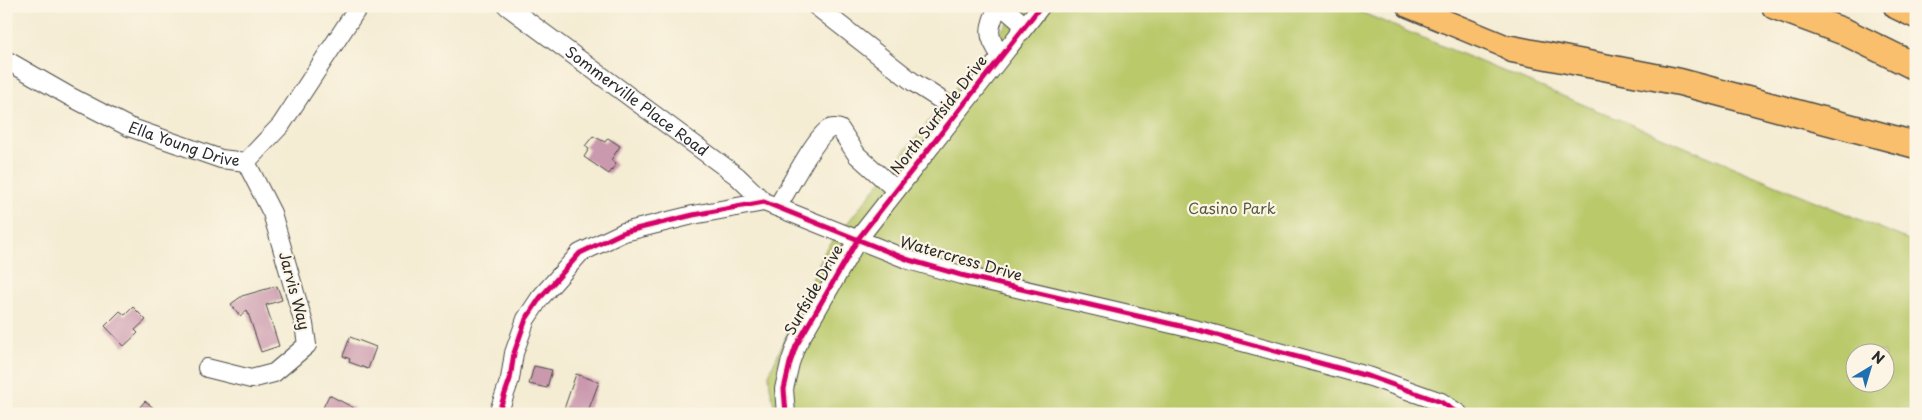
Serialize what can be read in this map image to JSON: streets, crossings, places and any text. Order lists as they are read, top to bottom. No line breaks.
{"streets":{"street":["Sommerville Place Road","North Surfside Drive","Ella Young Drive","Watercress Drive","Surfside Drive","Jarvis Way"]},"crossings":[["Sommerville Place Road","Watercress Drive"],["North Surfside Drive","Watercress Drive"],["North Surfside Drive","Surfside Drive"],["Ella Young Drive","Jarvis Way"],["Watercress Drive","Surfside Drive"]],"parks":["Casino Park"],"north":"top right"}
